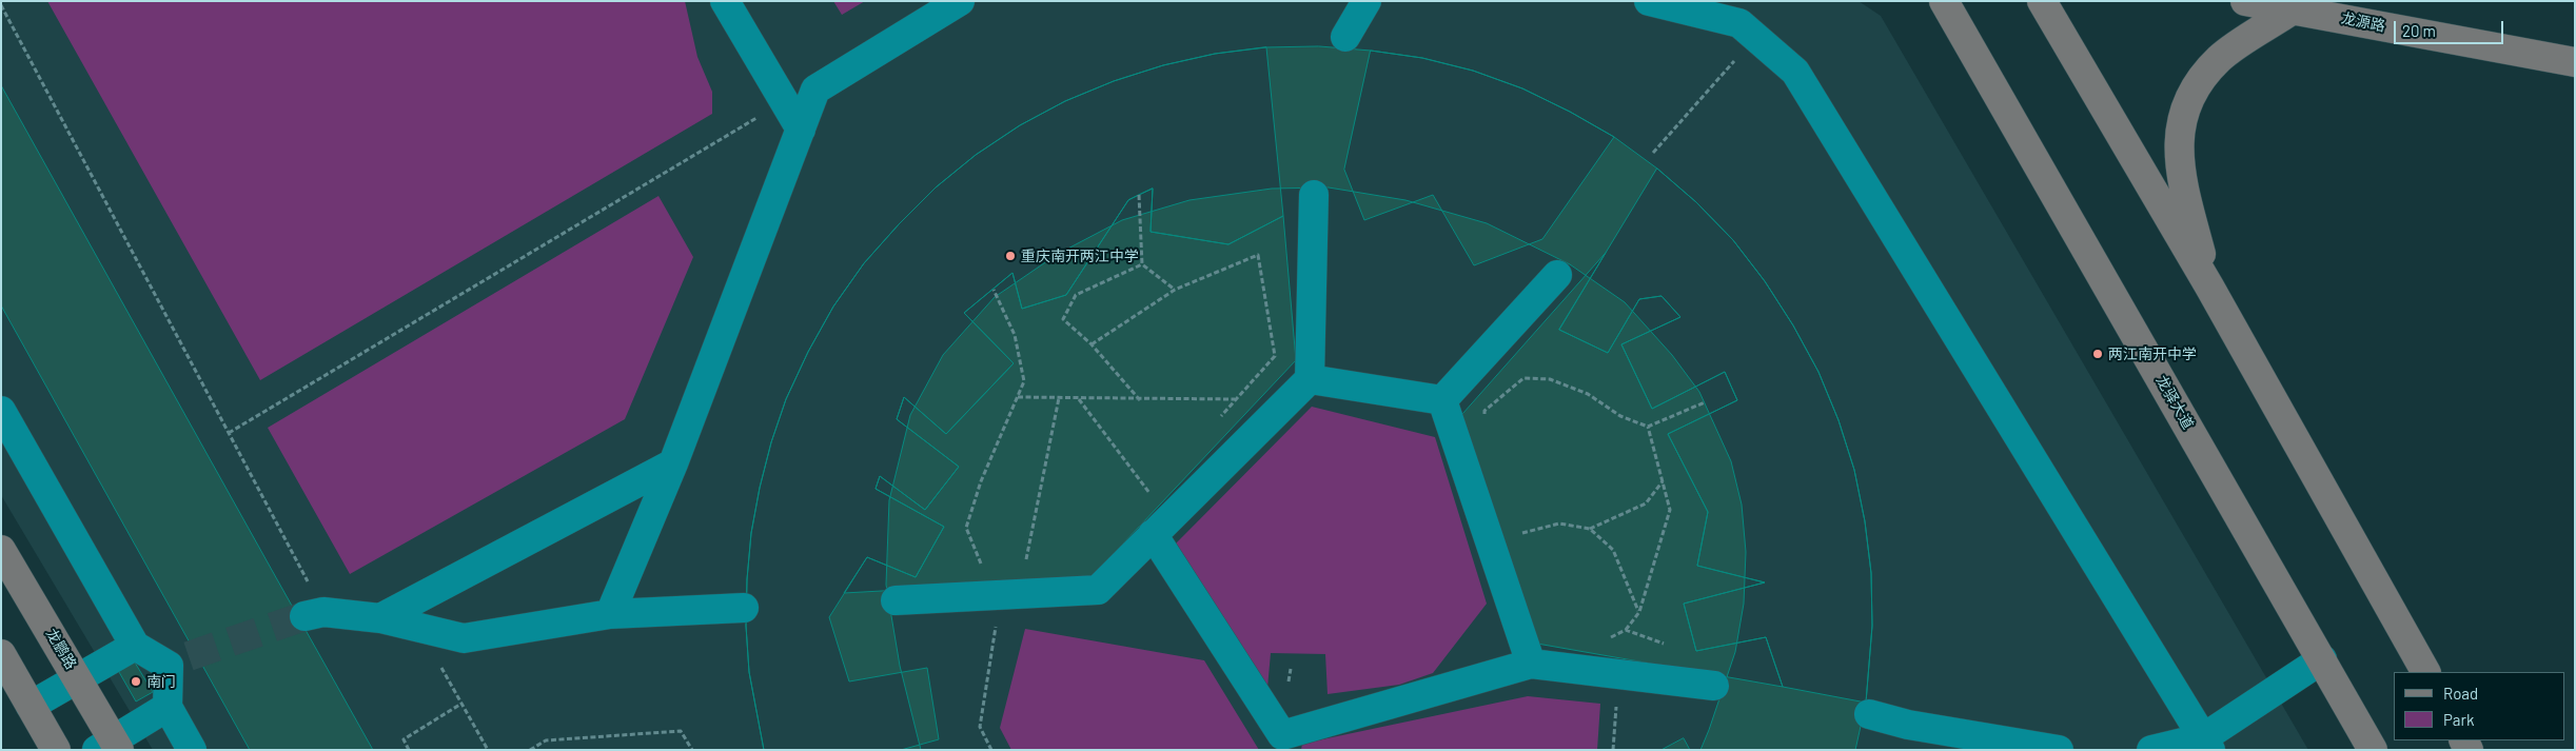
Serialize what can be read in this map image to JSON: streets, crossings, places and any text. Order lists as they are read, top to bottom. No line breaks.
{"streets":{"main road":["龙源路","龙驿大道","龙鹏路"]},"places":["重庆南开两江中学","两江南开中学","南门"],"legend":["Road","Park"],"scale_bar":"20 m"}
